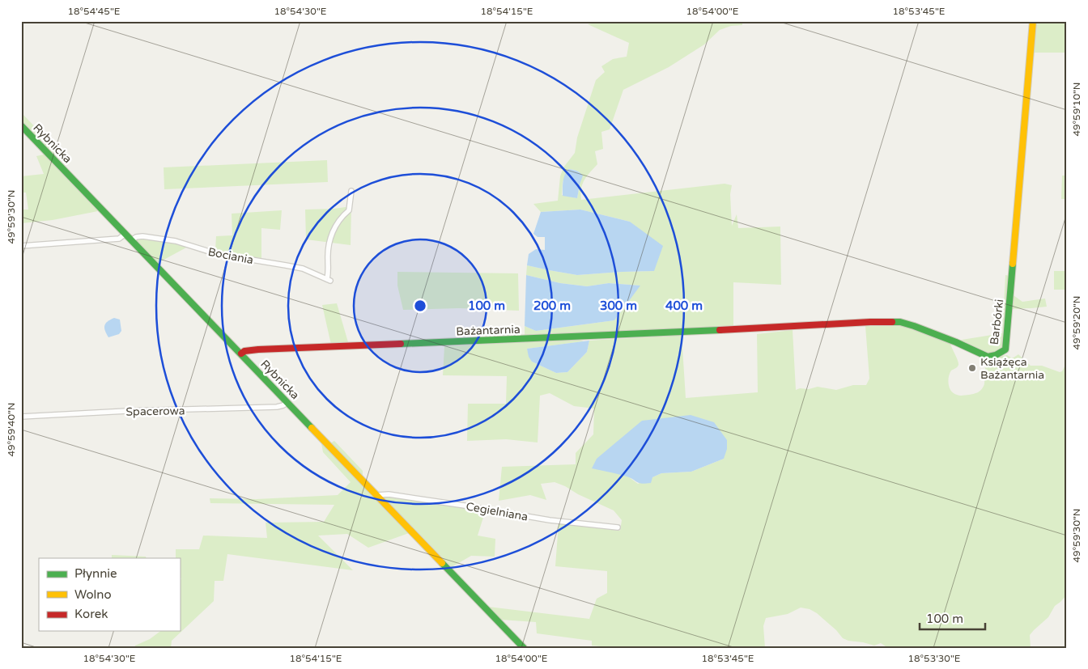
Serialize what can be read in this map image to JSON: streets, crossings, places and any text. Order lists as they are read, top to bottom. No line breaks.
{"streets":{"street":["Rybnicka","Bociania","Barbórki","Bażantarnia","Spacerowa","Cegielniana"]},"crossings":[["Rybnicka","Bociania"],["Rybnicka","Bażantarnia"],["Rybnicka","Spacerowa"],["Rybnicka","Cegielniana"],["Barbórki","Bażantarnia"]],"places":["Książęca Bażantarnia"],"legend":["Płynnie","Wolno","Korek"],"scale_bar":"100 m","coordinates":["18°54'45\"E","18°54'30\"E","18°54'15\"E","18°54'00\"E","18°53'45\"E","49°59'10\"N","49°59'30\"N","49°59'20\"N","49°59'40\"N","18°53'30\"E"],"rings":["100 m","200 m","300 m","400 m"]}
